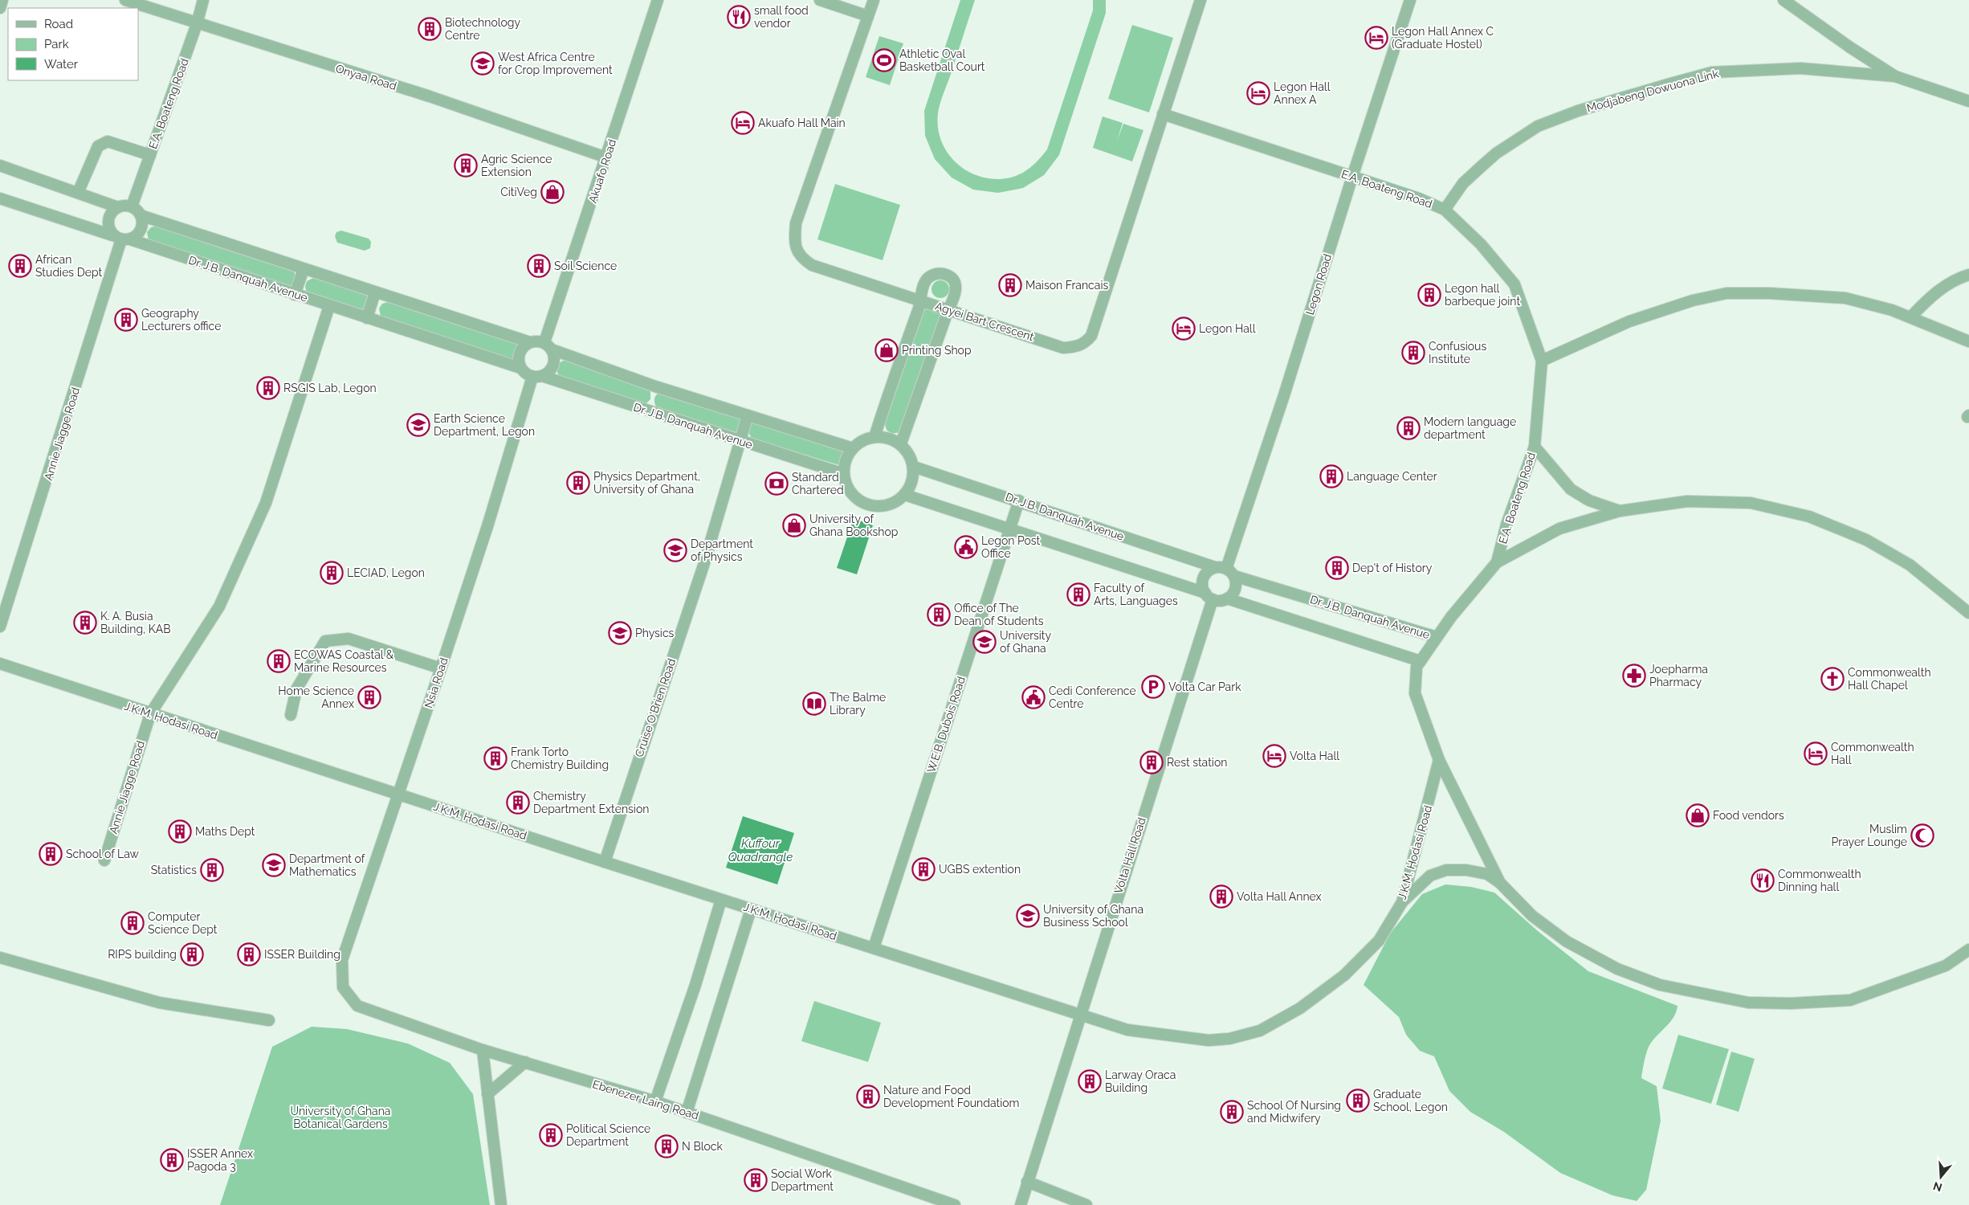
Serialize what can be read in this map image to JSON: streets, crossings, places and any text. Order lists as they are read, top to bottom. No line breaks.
{"streets":{"street":["Onyaa Road","Modjabeng Dowuona Link","E.A. Boateng Road","Akuafo Road","Dr. J.B. Danquah Avenue","Legon Road","Agyei Bart Crescent","Annie Jiagge Road","Nsia Road","Cruise O'Brien Road","J.K.M. Hodasi Road","W.E.B. Dubois Road","Volta Hall Road","Ebenezer Laing Road"]},"crossings":[["Onyaa Road","E.A. Boateng Road"],["Onyaa Road","Akuafo Road"],["Modjabeng Dowuona Link","E.A. Boateng Road"],["E.A. Boateng Road","Dr. J.B. Danquah Avenue"],["E.A. Boateng Road","Legon Road"],["E.A. Boateng Road","Agyei Bart Crescent"],["E.A. Boateng Road","Annie Jiagge Road"],["Akuafo Road","Dr. J.B. Danquah Avenue"],["Akuafo Road","Nsia Road"],["Dr. J.B. Danquah Avenue","Legon Road"],["Dr. J.B. Danquah Avenue","Annie Jiagge Road"],["Dr. J.B. Danquah Avenue","Nsia Road"],["Dr. J.B. Danquah Avenue","Cruise O'Brien Road"],["Dr. J.B. Danquah Avenue","W.E.B. Dubois Road"],["Dr. J.B. Danquah Avenue","Volta Hall Road"],["Legon Road","Volta Hall Road"],["Annie Jiagge Road","J.K.M. Hodasi Road"],["Nsia Road","J.K.M. Hodasi Road"],["Nsia Road","Ebenezer Laing Road"],["Cruise O'Brien Road","J.K.M. Hodasi Road"],["J.K.M. Hodasi Road","W.E.B. Dubois Road"],["J.K.M. Hodasi Road","Volta Hall Road"]],"water":["Kuffour Quadrangle"],"parks":["University of Ghana Botanical Gardens"],"places":{"restaurant":["small food vendor","Commonwealth Dinning hall"],"building":["Biotechnology Centre","Agric Science Extension","African Studies Dept","Soil Science","Maison Francais","Legon hall barbeque joint","Geography Lecturers office","Confusious Institute","RSGIS Lab, Legon","Modern language department","Language Center","Physics Department, University of Ghana","Dep't of History","LECIAD, Legon","Faculty of Arts, Languages","Office of The Dean of Students","K. A. Busia Building, KAB","ECOWAS Coastal & Marine Resources","Home Science Annex","Frank Torto Chemistry Building","Rest station","Chemistry Department Extension","Maths Dept","School of Law","UGBS extention","Statistics","Volta Hall Annex","Computer Science Dept","RIPS building","ISSER Building","Larway Oraca Building","Nature and Food Development Foundatiom","Graduate School, Legon","School Of Nursing and Midwifery","Political Science Department","N Block","ISSER Annex Pagoda 3","Social Work Department"],"hotel":["Legon Hall Annex C (Graduate Hostel)","Legon Hall Annex A","Akuafo Hall Main","Legon Hall","Commonwealth Hall","Volta Hall"],"sports":["Athletic Oval Basketball Court"],"school or university":["West Africa Centre for Crop Improvement","Earth Science Department, Legon","Department of Physics","Physics","University of Ghana","Department of Mathematics","University of Ghana Business School"],"shop":["CitiVeg","Printing Shop","University of Ghana Bookshop","Food vendors"],"bank":["Standard Chartered"],"public building":["Legon Post Office","Cedi Conference Centre"],"pharmacy":["Joepharma Pharmacy"],"church":["Commonwealth Hall Chapel"],"parking":["Volta Car Park"],"library":["The Balme Library"],"mosque":["Muslim Prayer Lounge"]},"legend":["Road","Park","Water"],"north":"bottom"}
